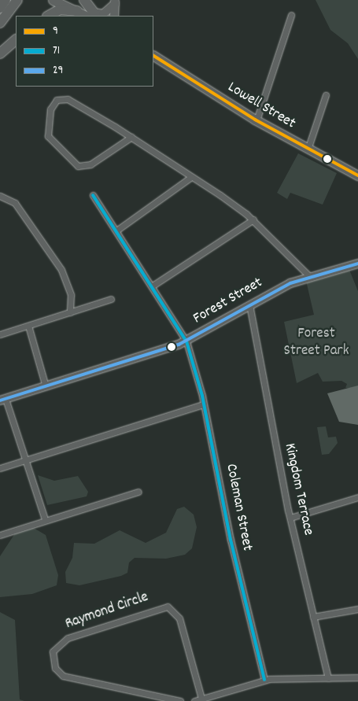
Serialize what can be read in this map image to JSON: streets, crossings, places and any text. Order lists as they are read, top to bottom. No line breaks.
{"streets":{"main road":["Lowell Street"],"street":["Forest Street","Kingdom Terrace","Coleman Street","Raymond Circle"]},"crossings":[["Forest Street","Kingdom Terrace"],["Forest Street","Coleman Street"]],"parks":["Forest Street Park"],"lines":["transit line 9","transit line 71","transit line 29"],"legend":["9","71","29"]}
